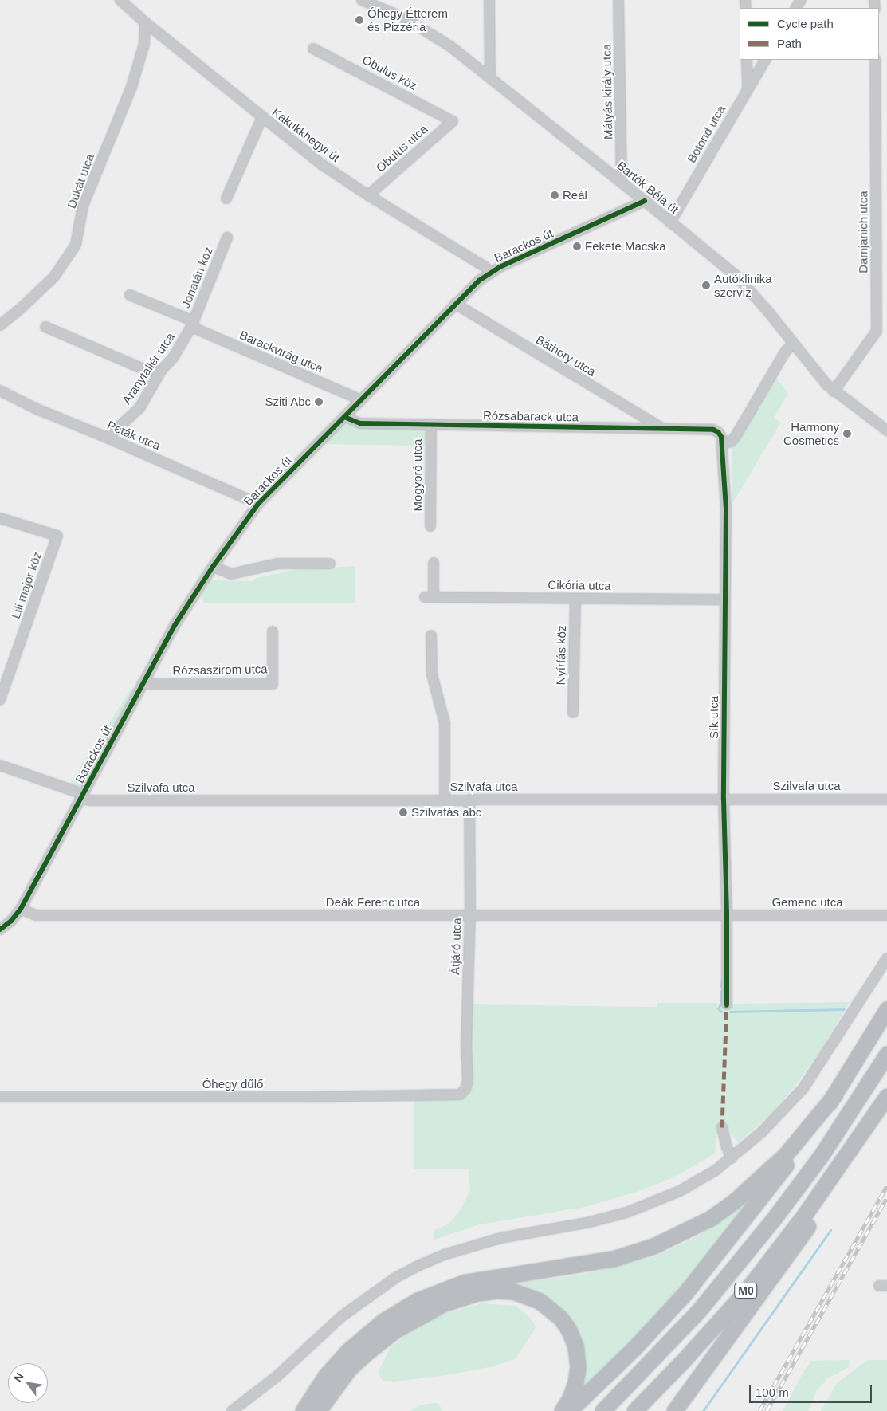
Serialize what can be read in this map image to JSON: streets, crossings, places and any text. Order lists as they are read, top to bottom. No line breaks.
{"streets":{"highway":["M0"],"street":["Obulus köz","Mátyás király utca","Botond utca","Kakukkhegyi út","Obulus utca","Dukát utca","Bartók Béla út","Damjanich utca","Barackos út","Jonatán köz","Barackvirág utca","Báthory utca","Aranytallér utca","Rózsabarack utca","Peták utca","Mogyoró utca","Lili major köz","Cikória utca","Nyírfás köz","Rózsaszirom utca","Sík utca","Szilvafa utca","Deák Ferenc utca","Gemenc utca","Átjáró utca","Óhegy dűlő"]},"crossings":[["Obulus köz","Obulus utca"],["Mátyás király utca","Bartók Béla út"],["Botond utca","Bartók Béla út"],["Kakukkhegyi út","Obulus utca"],["Kakukkhegyi út","Dukát utca"],["Kakukkhegyi út","Barackos út"],["Bartók Béla út","Damjanich utca"],["Bartók Béla út","Barackos út"],["Barackos út","Barackvirág utca"],["Barackos út","Báthory utca"],["Barackos út","Rózsabarack utca"],["Barackos út","Peták utca"],["Barackos út","Rózsaszirom utca"],["Barackos út","Szilvafa utca"],["Barackos út","Deák Ferenc utca"],["Jonatán köz","Barackvirág utca"],["Jonatán köz","Aranytallér utca"],["Barackvirág utca","Aranytallér utca"],["Báthory utca","Rózsabarack utca"],["Aranytallér utca","Peták utca"],["Rózsabarack utca","Mogyoró utca"],["Rózsabarack utca","Sík utca"],["Cikória utca","Nyírfás köz"],["Cikória utca","Sík utca"],["Sík utca","Szilvafa utca"],["Sík utca","Deák Ferenc utca"],["Sík utca","Gemenc utca"],["Szilvafa utca","Átjáró utca"],["Deák Ferenc utca","Gemenc utca"],["Deák Ferenc utca","Átjáró utca"],["Átjáró utca","Óhegy dűlő"]],"places":["Óhegy Étterem és Pizzéria","Reál","Fekete Macska","Autóklinika szerviz","Sziti Abc","Harmony Cosmetics","Szilvafás abc"],"legend":["Cycle path","Path"],"scale_bar":"100 m","north":"top left"}
